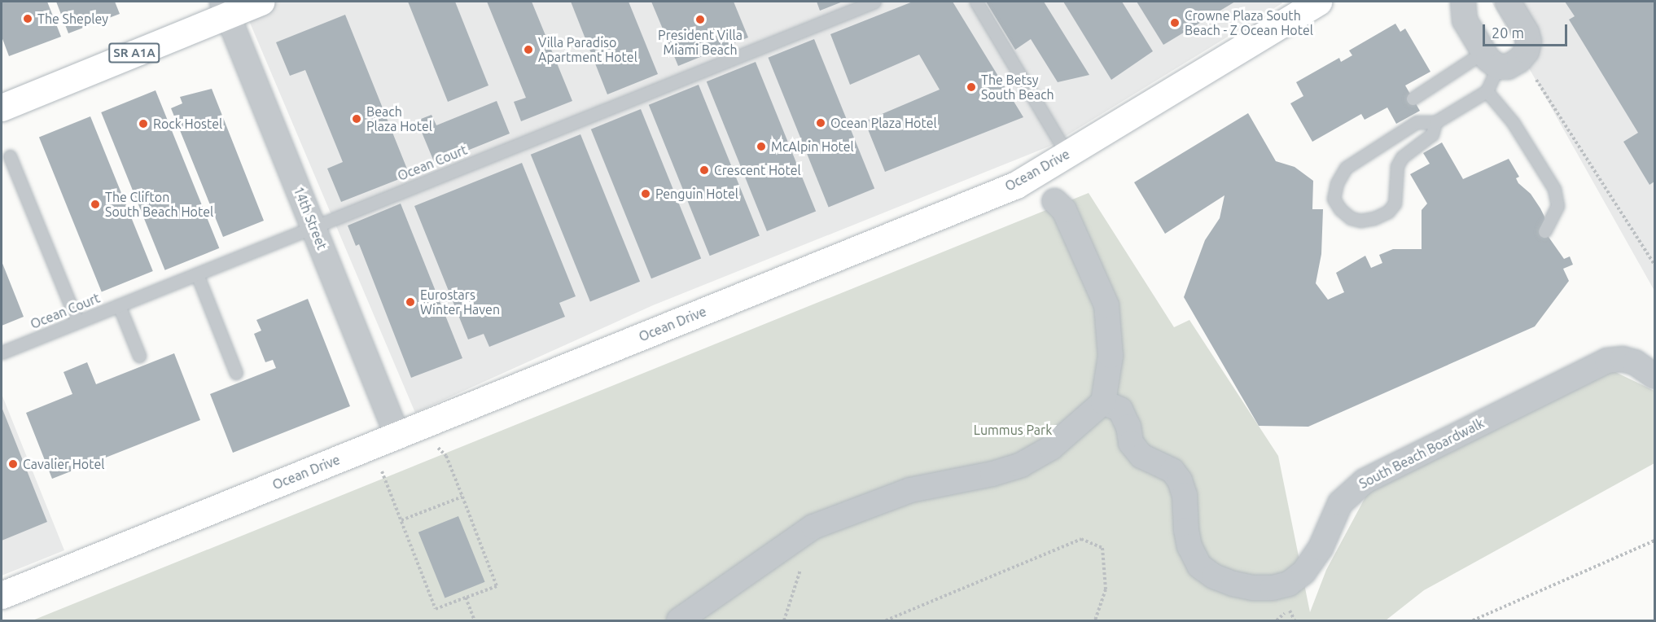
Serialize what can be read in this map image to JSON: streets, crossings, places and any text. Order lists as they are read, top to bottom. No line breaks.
{"streets":{"street":["SR A1A","Ocean Drive","14th Street","South Beach Boardwalk"],"lane":["Ocean Court"]},"crossings":[["SR A1A","14th Street"],["Ocean Court","14th Street"],["Ocean Drive","14th Street"]],"parks":["Lummus Park"],"places":["The Shepley","President Villa Miami Beach","Crowne Plaza South Beach - Z Ocean Hotel","Villa Paradiso Apartment Hotel","The Betsy South Beach","Beach Plaza Hotel","Ocean Plaza Hotel","Rock Hostel","McAlpin Hotel","Crescent Hotel","Penguin Hotel","The Clifton South Beach Hotel","Eurostars Winter Haven","Cavalier Hotel"],"scale_bar":"20 m"}
